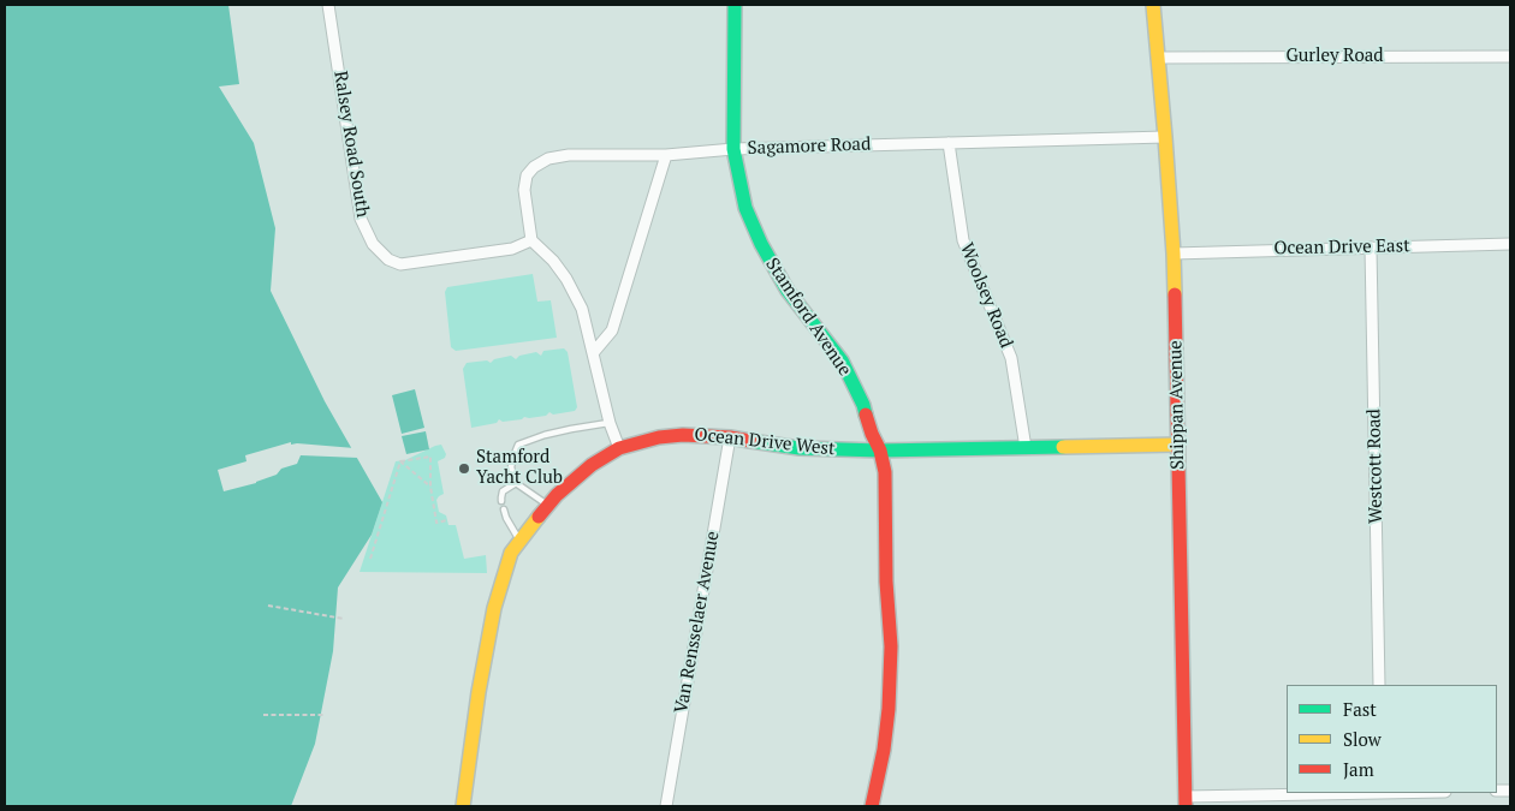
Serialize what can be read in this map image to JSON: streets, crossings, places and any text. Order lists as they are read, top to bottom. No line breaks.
{"streets":{"street":["Gurley Road","Ralsey Road South","Sagamore Road","Ocean Drive East","Woolsey Road","Stamford Avenue","Shippan Avenue","Ocean Drive West","Westcott Road","Van Rensselaer Avenue"]},"crossings":[["Gurley Road","Shippan Avenue"],["Ralsey Road South","Sagamore Road"],["Sagamore Road","Woolsey Road"],["Sagamore Road","Stamford Avenue"],["Sagamore Road","Shippan Avenue"],["Ocean Drive East","Shippan Avenue"],["Ocean Drive East","Westcott Road"],["Woolsey Road","Ocean Drive West"],["Stamford Avenue","Ocean Drive West"],["Shippan Avenue","Ocean Drive West"],["Ocean Drive West","Van Rensselaer Avenue"]],"places":["Stamford Yacht Club"],"legend":["Fast","Slow","Jam"]}
